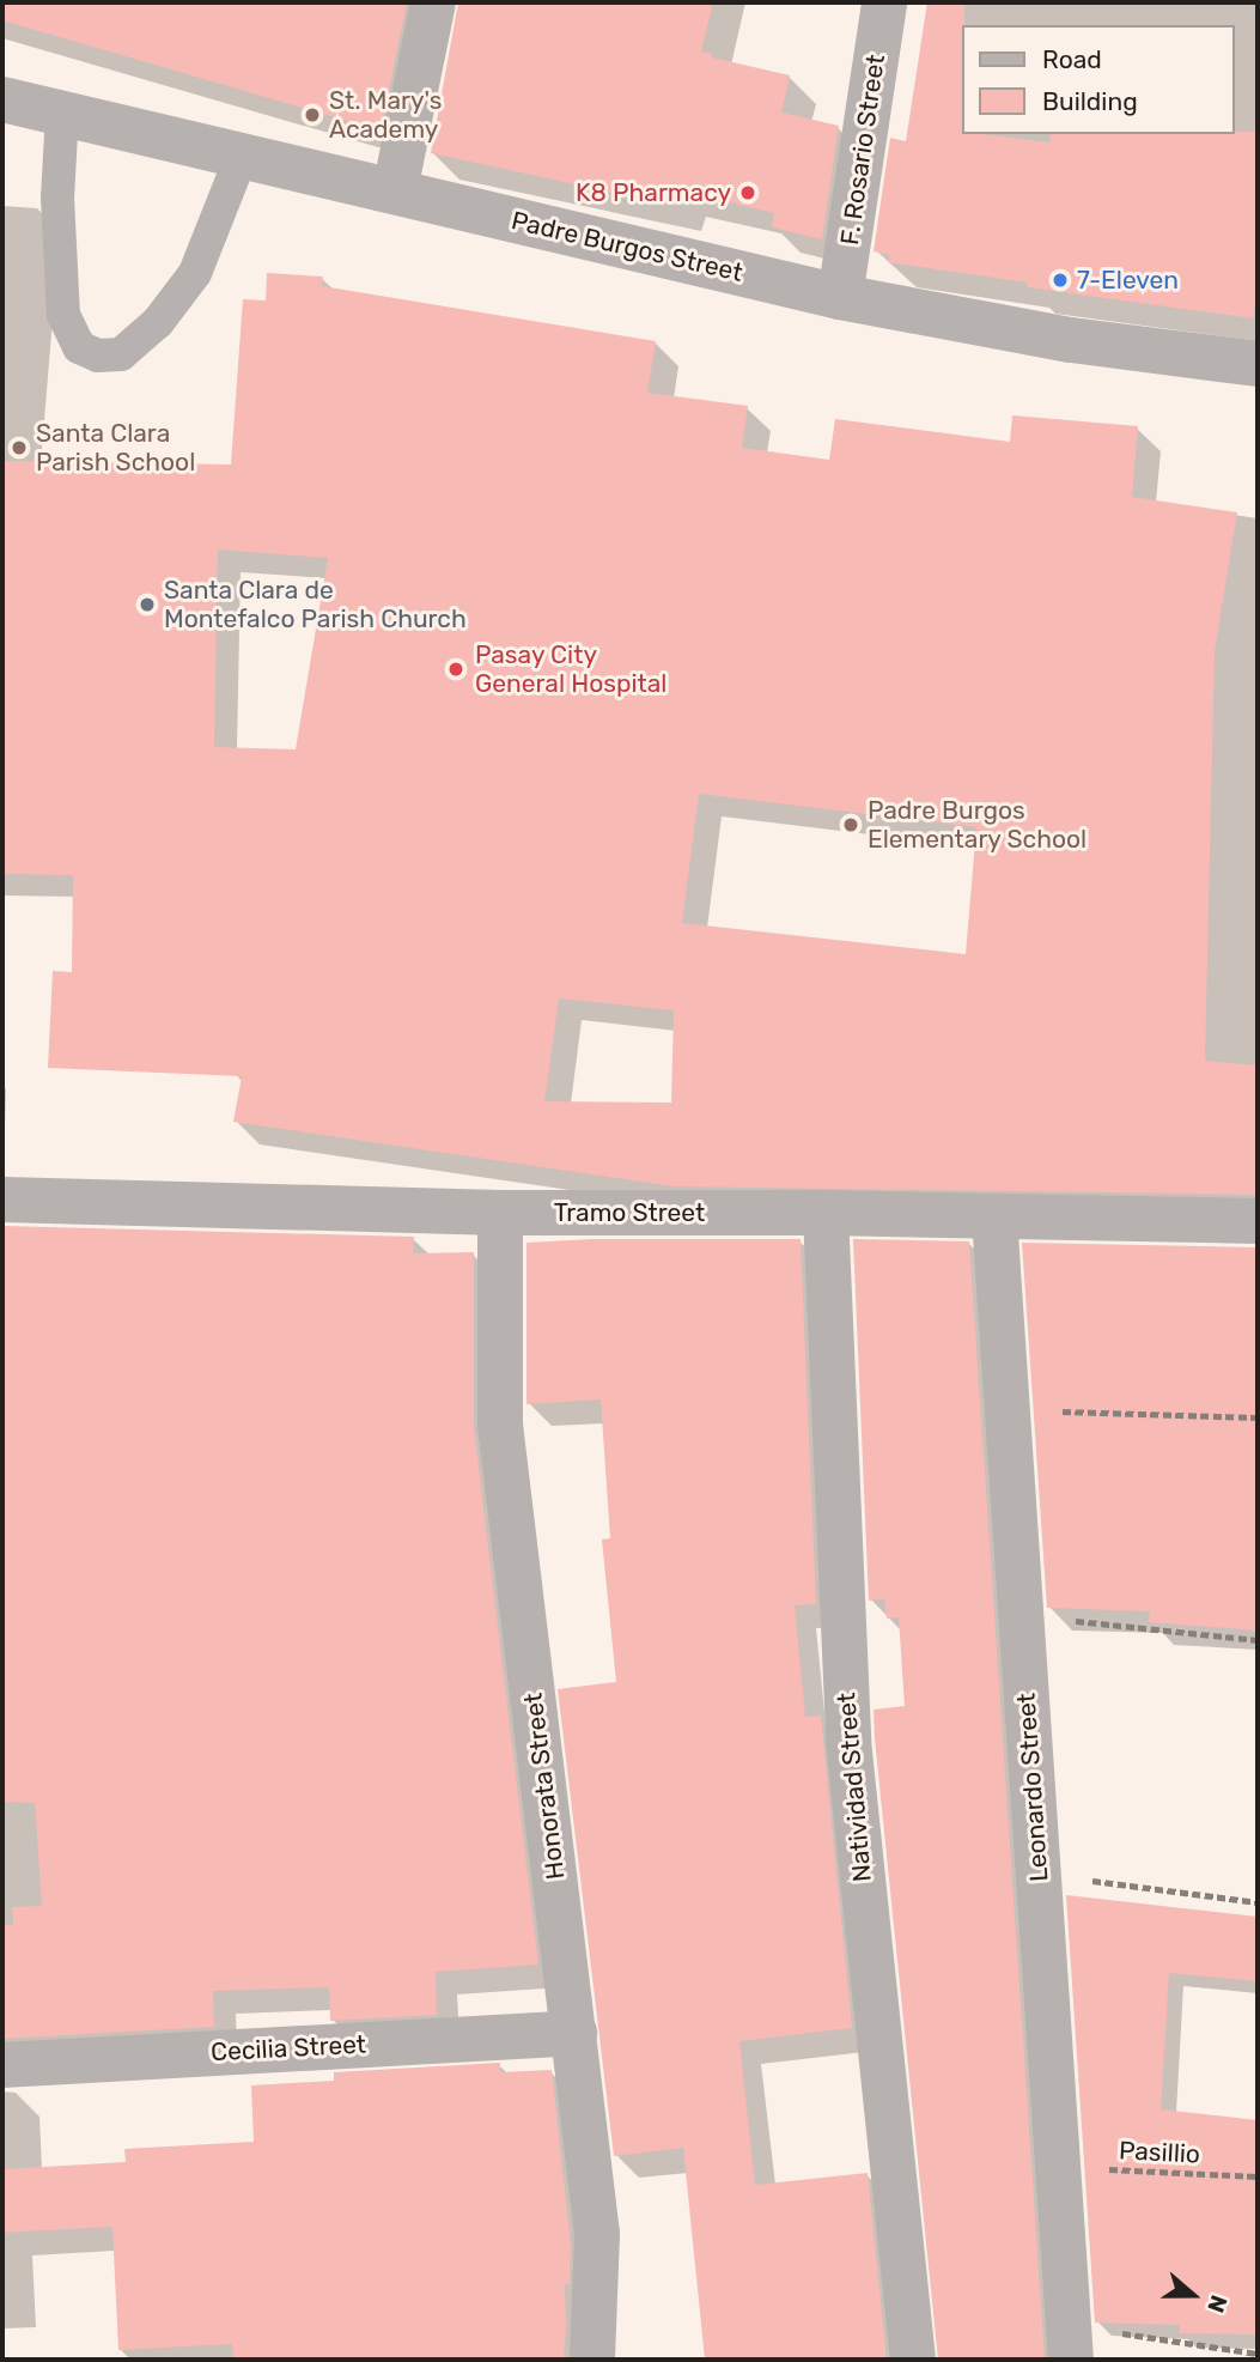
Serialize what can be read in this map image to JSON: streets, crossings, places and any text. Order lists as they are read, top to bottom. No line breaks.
{"streets":{"street":["F. Rosario Street","Padre Burgos Street","Tramo Street","Honorata Street","Natividad Street","Leonardo Street","Cecilia Street"],"path":["Pasillio"]},"crossings":[["F. Rosario Street","Padre Burgos Street"],["Tramo Street","Honorata Street"],["Tramo Street","Natividad Street"],["Tramo Street","Leonardo Street"],["Honorata Street","Cecilia Street"],["Leonardo Street","Pasillio"]],"places":["St. Mary's Academy","K8 Pharmacy","7-Eleven","Santa Clara Parish School","Santa Clara de Montefalco Parish Church","Pasay City General Hospital","Padre Burgos Elementary School"],"legend":["Road","Building"],"north":"right"}
